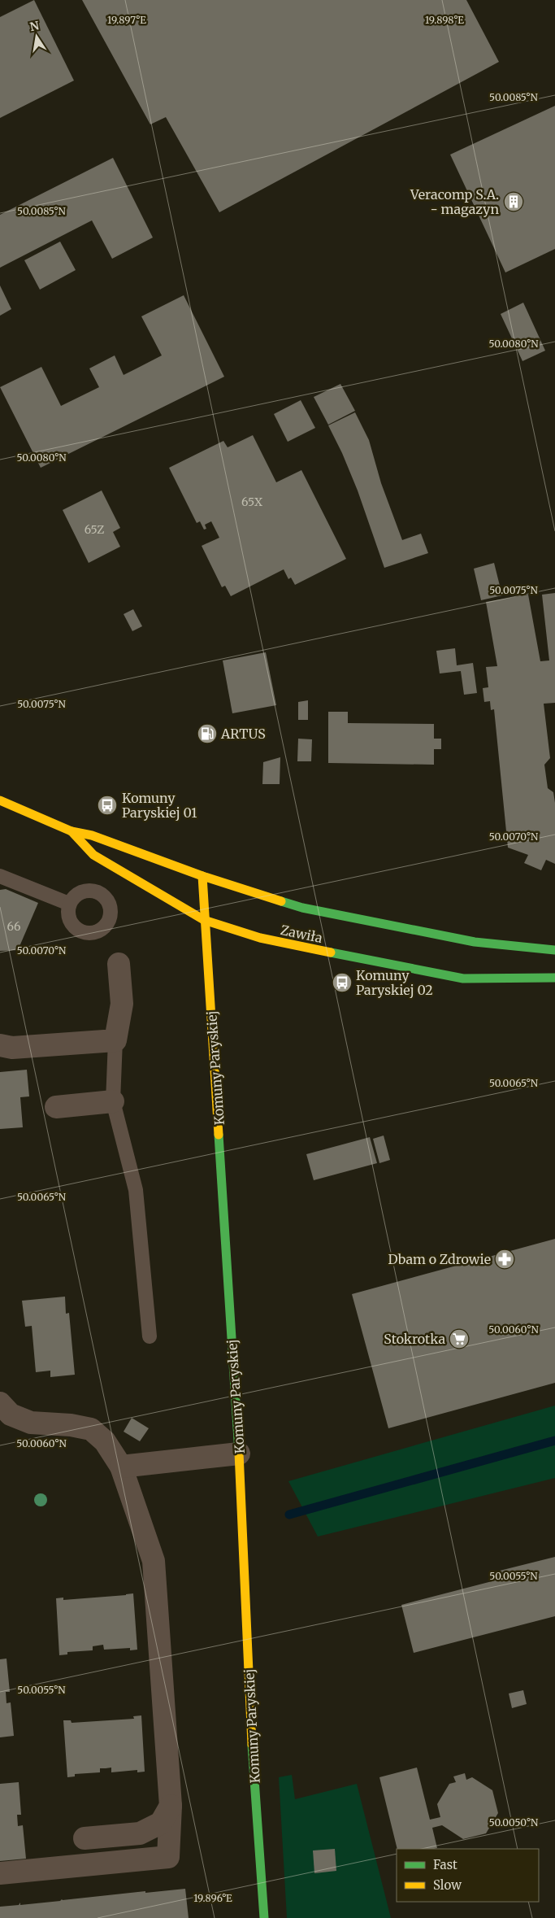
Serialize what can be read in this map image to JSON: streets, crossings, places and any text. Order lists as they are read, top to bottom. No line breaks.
{"streets":{"street":["Zawiła","Komuny Paryskiej"]},"crossings":[["Zawiła","Komuny Paryskiej"]],"places":{"building":["Veracomp S.A. - magazyn"],"fuel station":["ARTUS"],"bus stop":["Komuny Paryskiej 01","Komuny Paryskiej 02"],"pharmacy":["Dbam o Zdrowie"],"supermarket":["Stokrotka"]},"house_numbers":["65X","65Z","66"],"legend":["Fast","Slow"],"north":"top","coordinates":["19.897°E","19.898°E","50.0085°N","50.0080°N","50.0075°N","50.0070°N","50.0065°N","50.0060°N","50.0055°N","50.0050°N","19.896°E"]}
